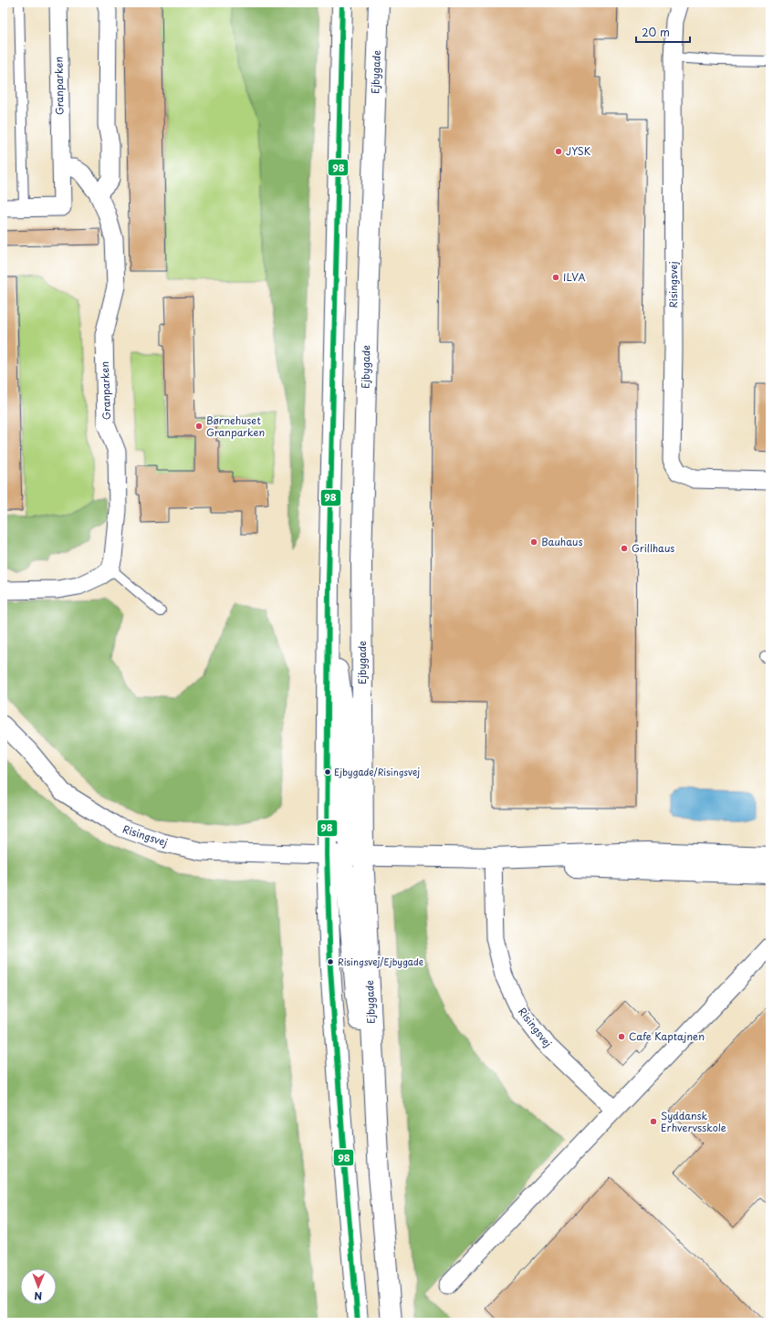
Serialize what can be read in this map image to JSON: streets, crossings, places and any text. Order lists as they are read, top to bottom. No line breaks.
{"streets":{"main road":["Ejbygade"],"street":["Granparken","Risingsvej"]},"places":["JYSK","ILVA","Børnehuset Granparken","Bauhaus","Grillhaus","Ejbygade/Risingsvej","Risingsvej/Ejbygade","Cafe Kaptajnen","Syddansk Erhvervsskole"],"lines":["transit line 98"],"scale_bar":"20 m","north":"bottom"}
